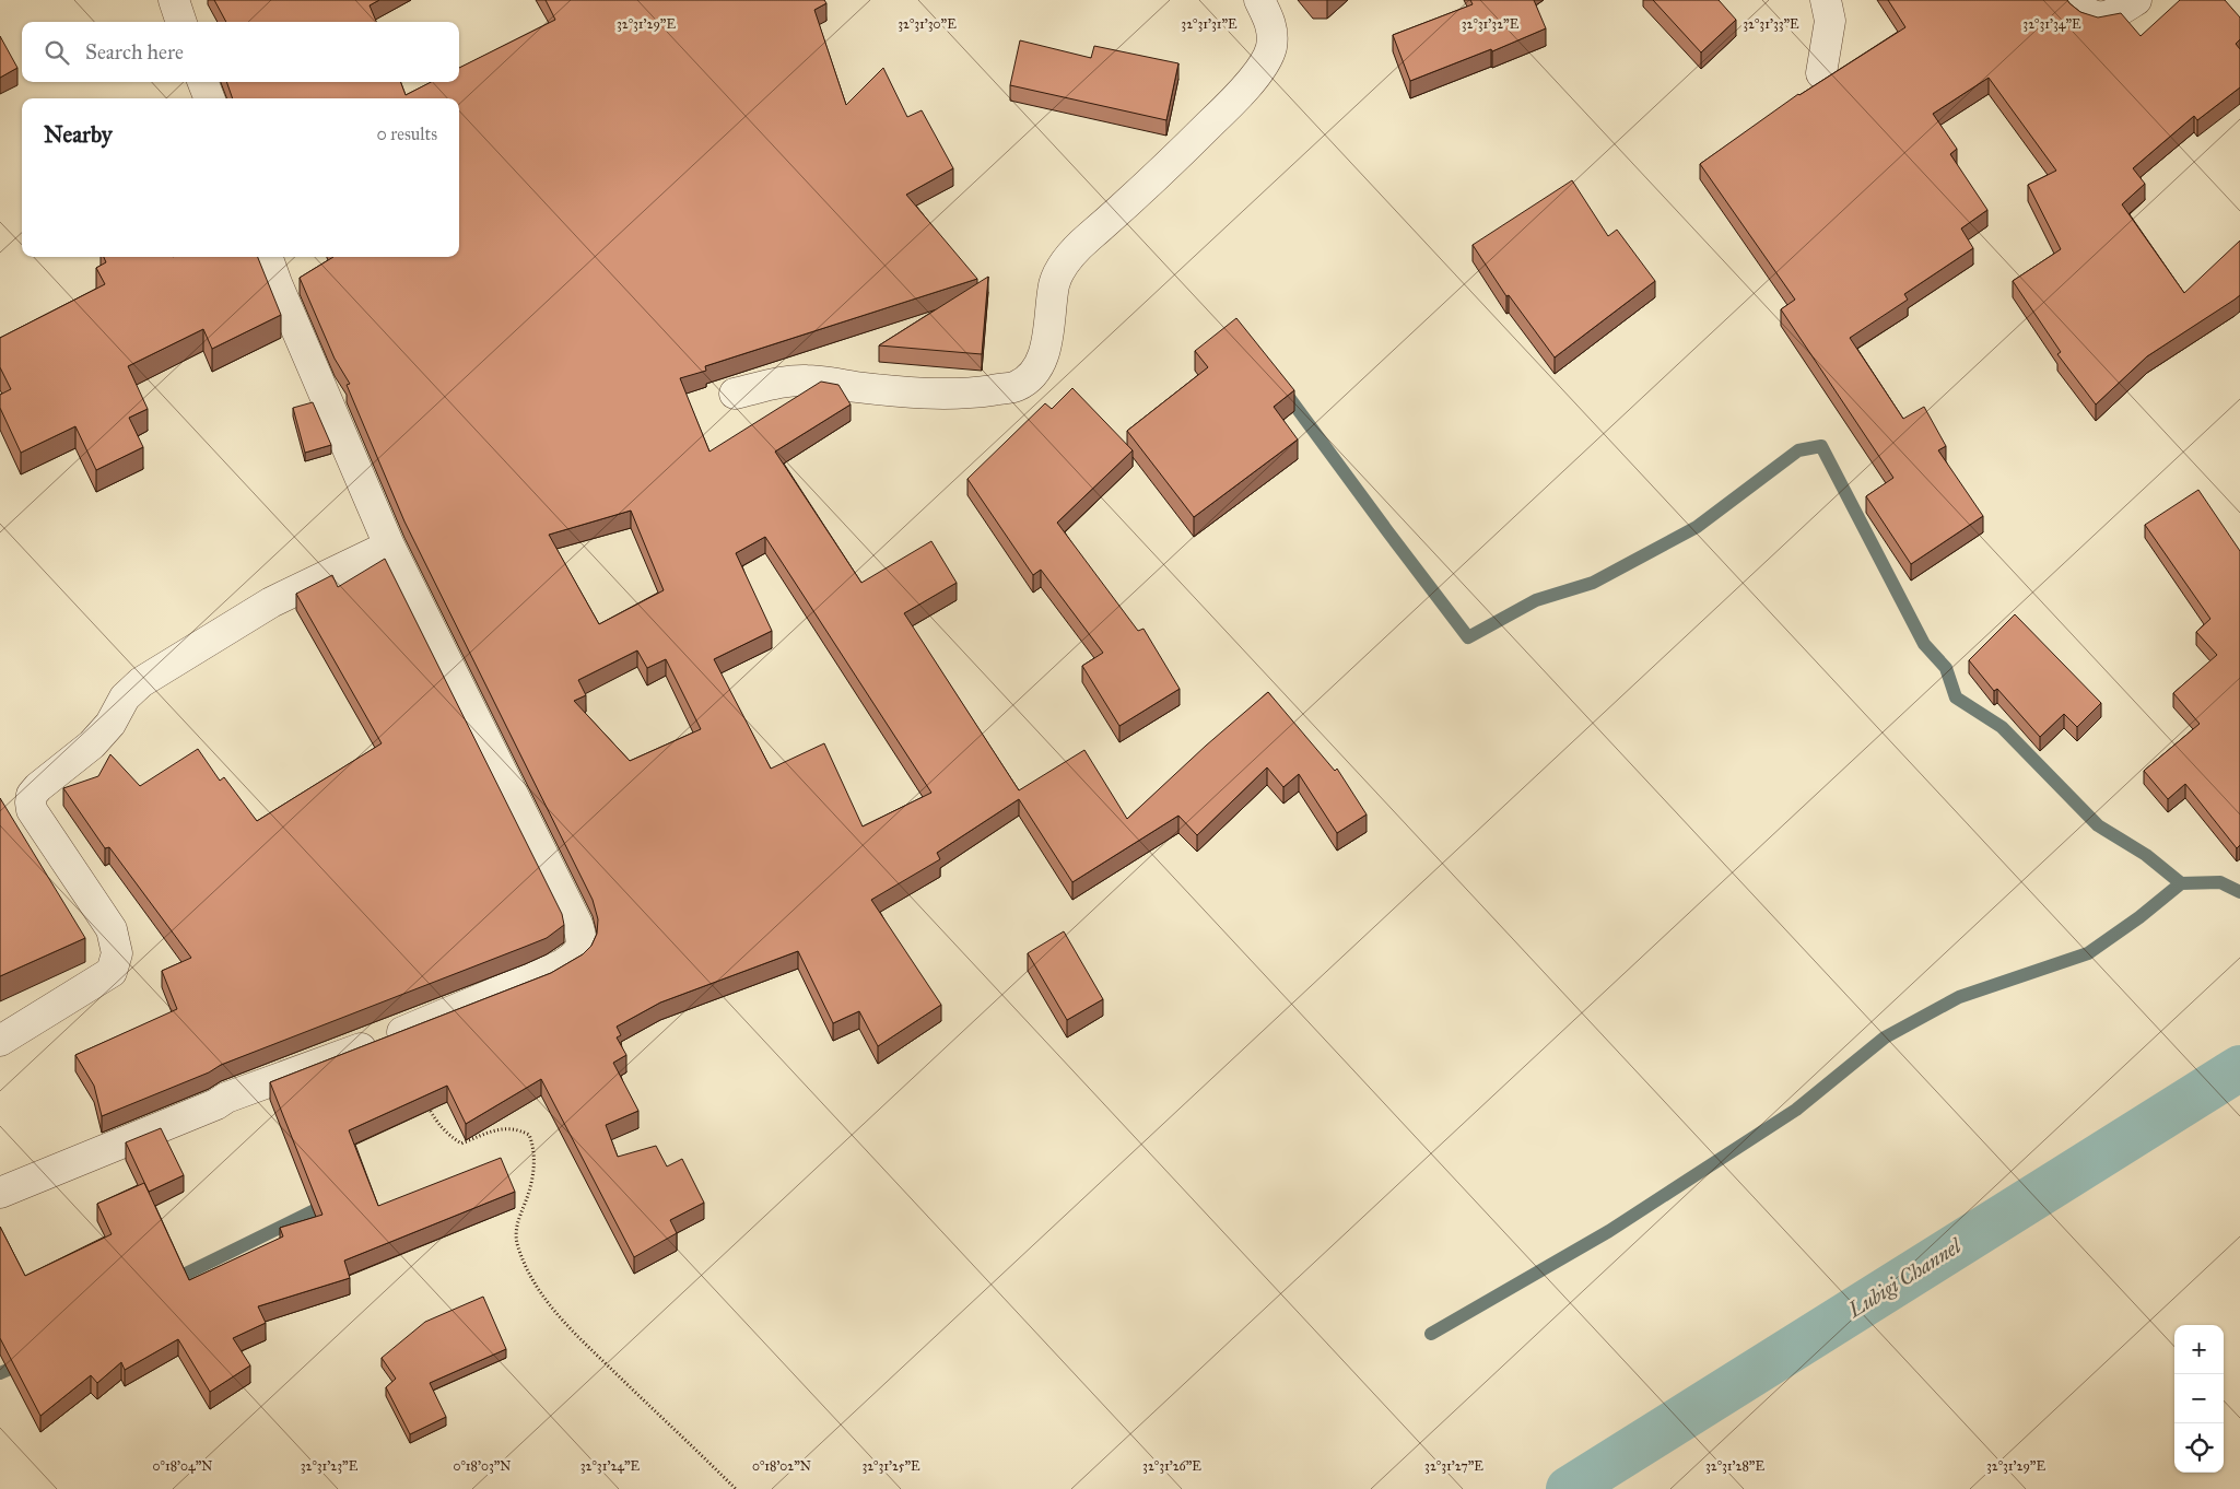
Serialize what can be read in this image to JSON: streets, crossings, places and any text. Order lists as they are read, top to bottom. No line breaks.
{"water":["Lubigi Channel"],"page":{"search":"Search here","heading":["Nearby","0 results"],"map_buttons":["+","−"]},"coordinates":["32°31'29\"E","32°31'30\"E","32°31'31\"E","32°31'32\"E","32°31'33\"E","32°31'34\"E","32°31'23\"E","32°31'24\"E","32°31'25\"E","32°31'26\"E","32°31'27\"E","32°31'28\"E","0°18'04\"N","0°18'03\"N","0°18'02\"N"]}
